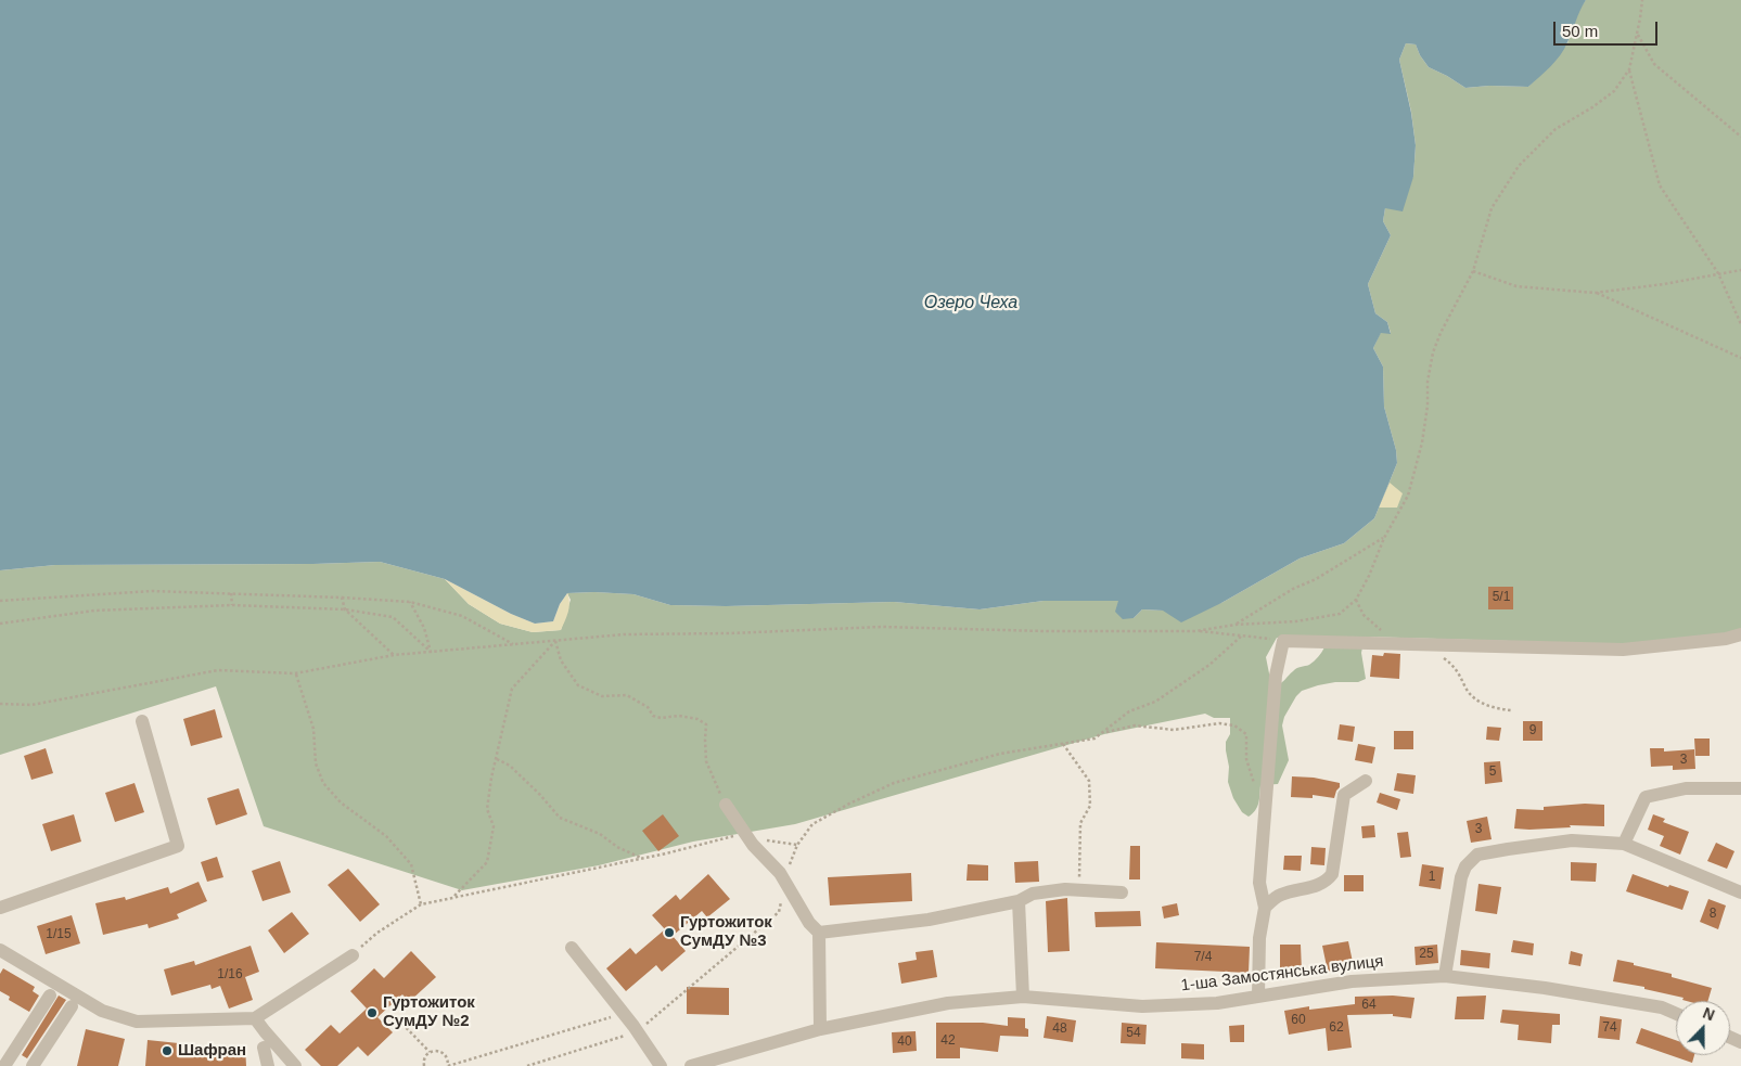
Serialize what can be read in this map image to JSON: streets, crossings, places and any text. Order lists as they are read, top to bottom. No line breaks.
{"streets":{"street":["1-ша Замостянська вулиця"]},"water":["Озеро Чеха"],"places":["Гуртожиток СумДУ №3","Гуртожиток СумДУ №2","Шафран"],"house_numbers":["5/1","9","3","5","3","1","8","1/15","25","7/4","1/16","64","60","62","74","48","54","42","40"],"scale_bar":"50 m","north":"top"}
